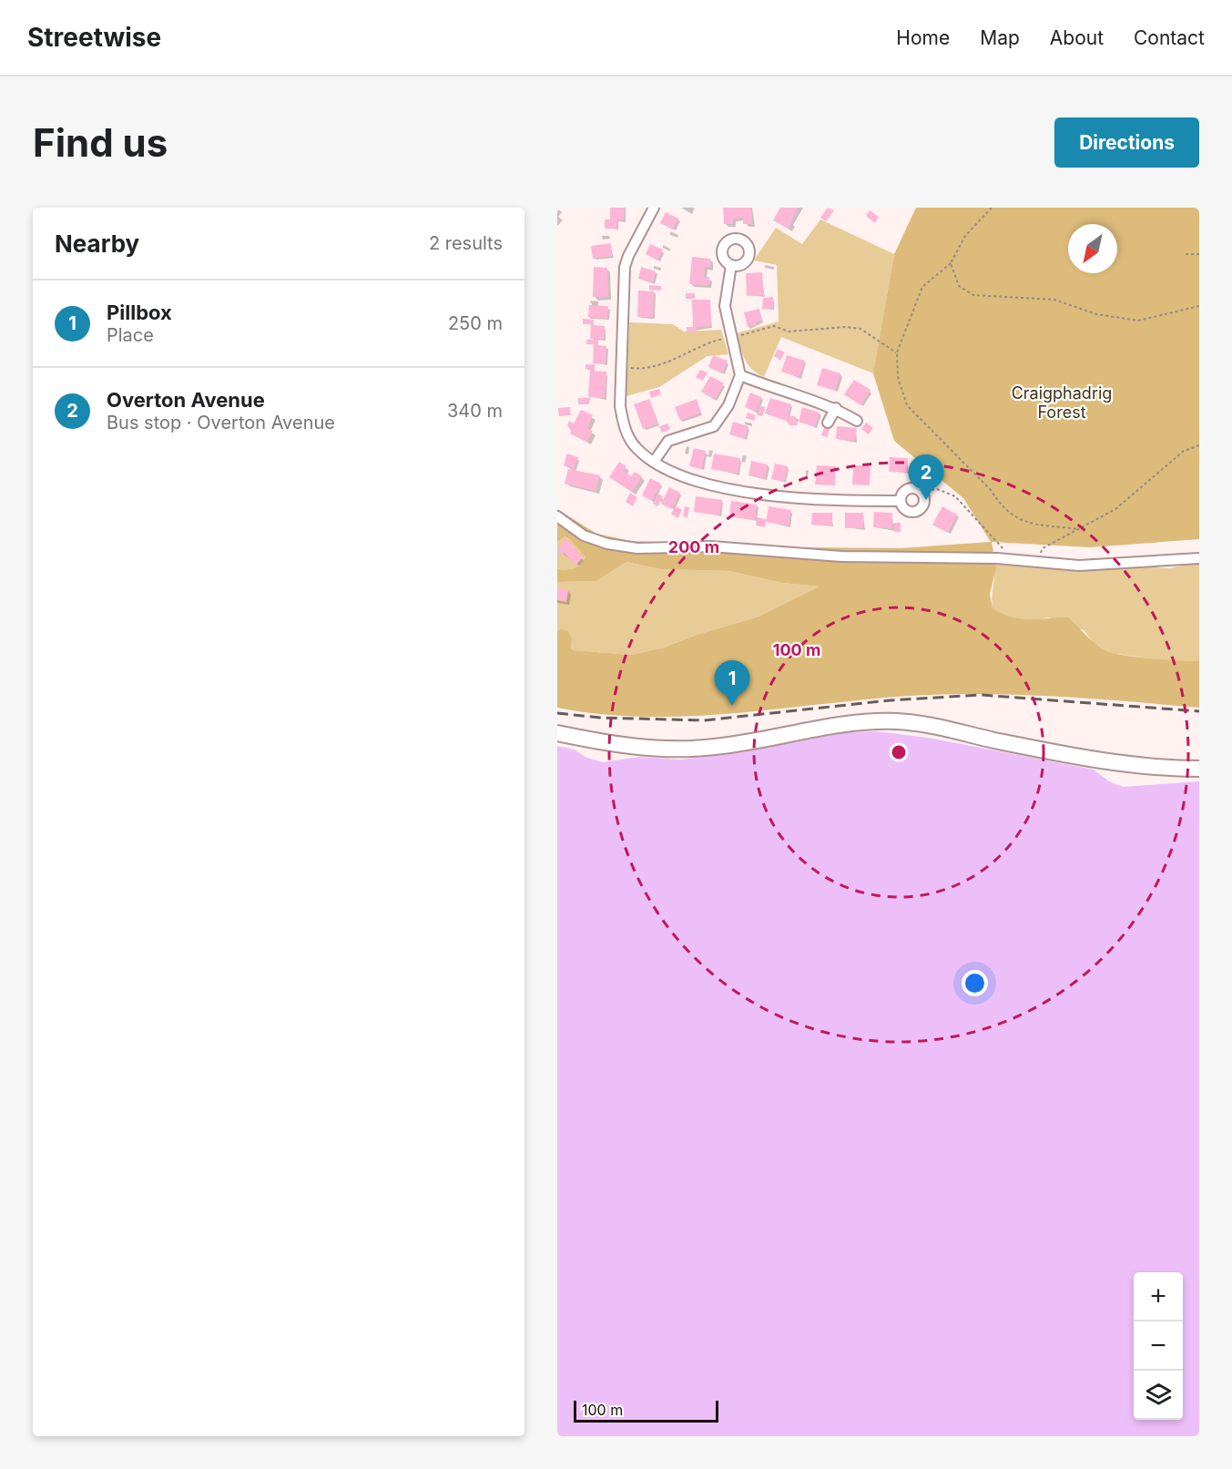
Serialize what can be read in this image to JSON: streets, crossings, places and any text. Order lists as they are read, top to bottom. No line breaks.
{"parks":["Craigphadrig Forest"],"scale_bar":"100 m","north":"bottom left","page":{"header":"Streetwise","nav":["Home","Map","About","Contact"],"buttons":"Directions","title":"Find us","heading":["Nearby","2 results"],"list":[{"mark":"1","name":"Pillbox","note":"Place","value":"250 m"},{"mark":"2","name":"Overton Avenue","note":"Bus stop · Overton Avenue","value":"340 m"}],"pins":["2","1"],"map_buttons":["+","−"],"scale":"100 m"},"rings":["200 m","100 m"]}
